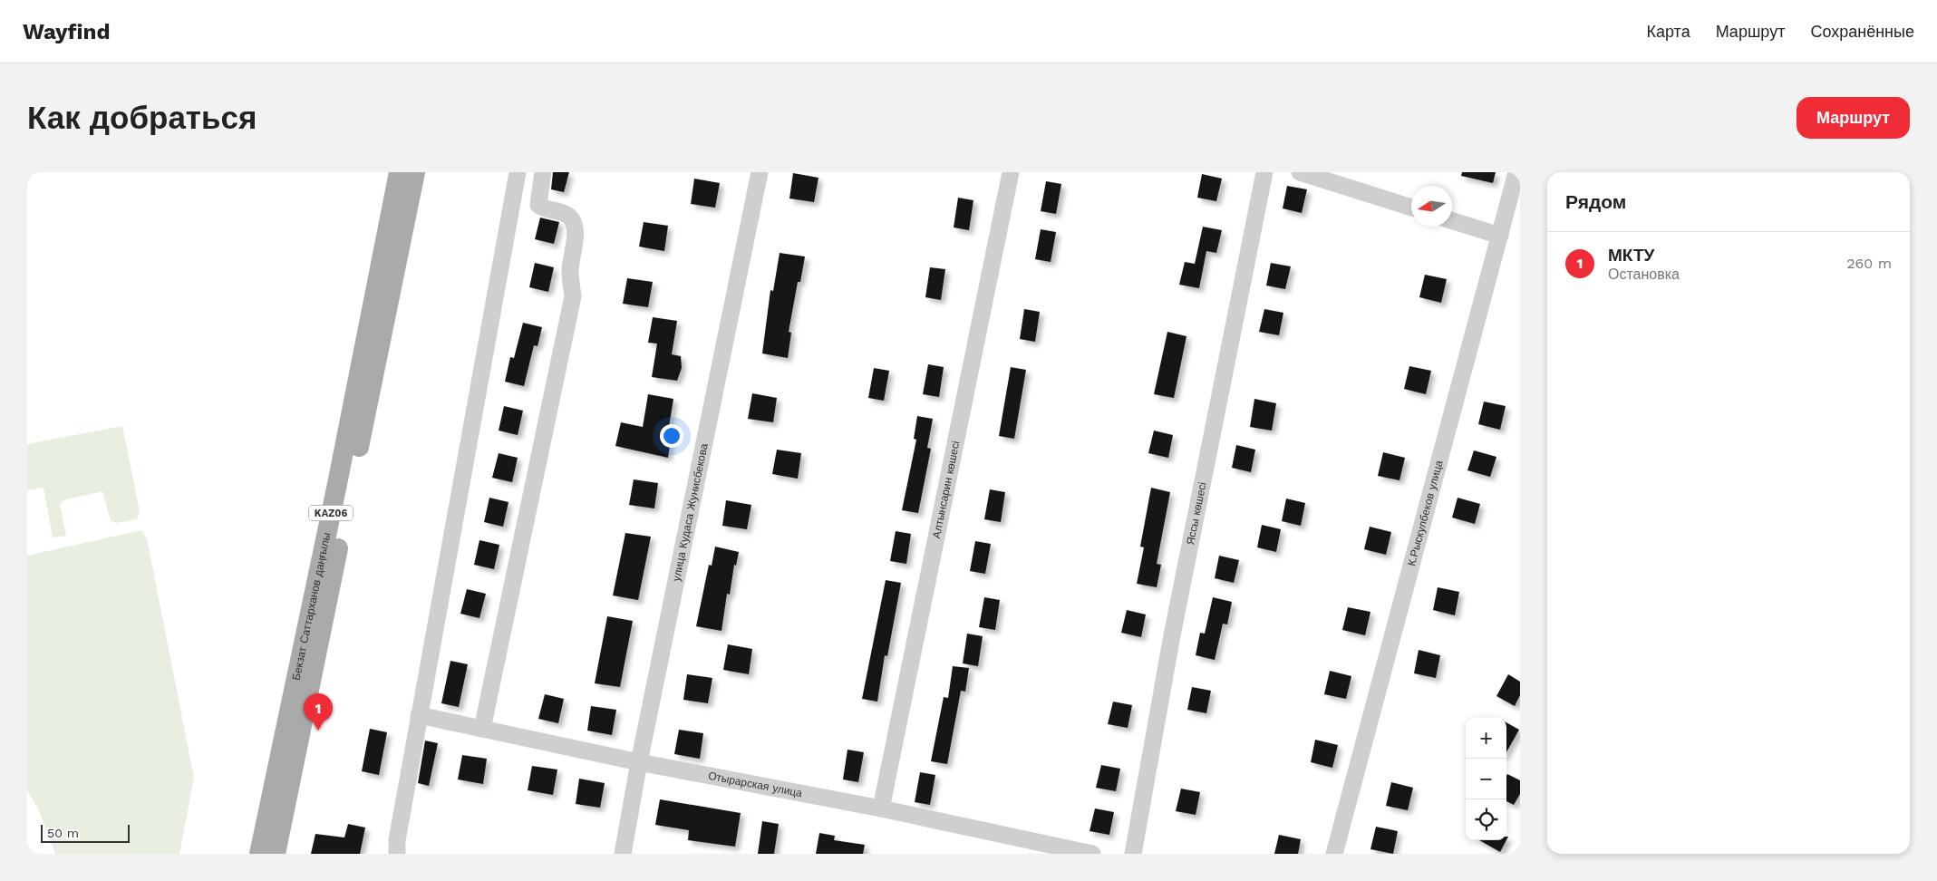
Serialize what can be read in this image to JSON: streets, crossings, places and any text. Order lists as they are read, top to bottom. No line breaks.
{"streets":{"main road":["KАZ06","Бекзат Саттарханов даңғылы"],"street":["Алтынсарин көшесі","улица Кудаса Жунисбекова","Яссы көшесі","К.Рыскулбеков улица","Отырарская улица"]},"crossings":[["Алтынсарин көшесі","Отырарская улица"],["улица Кудаса Жунисбекова","Отырарская улица"]],"scale_bar":"50 m","north":"left","page":{"header":"Wayfind","nav":["Карта","Маршрут","Сохранённые"],"buttons":"Маршрут","title":"Как добраться","heading":"Рядом","list":[{"mark":"1","name":"МКТУ","note":"Остановка","value":"260 m"}],"pins":"1","map_buttons":["+","−"],"scale":"50 m"}}
